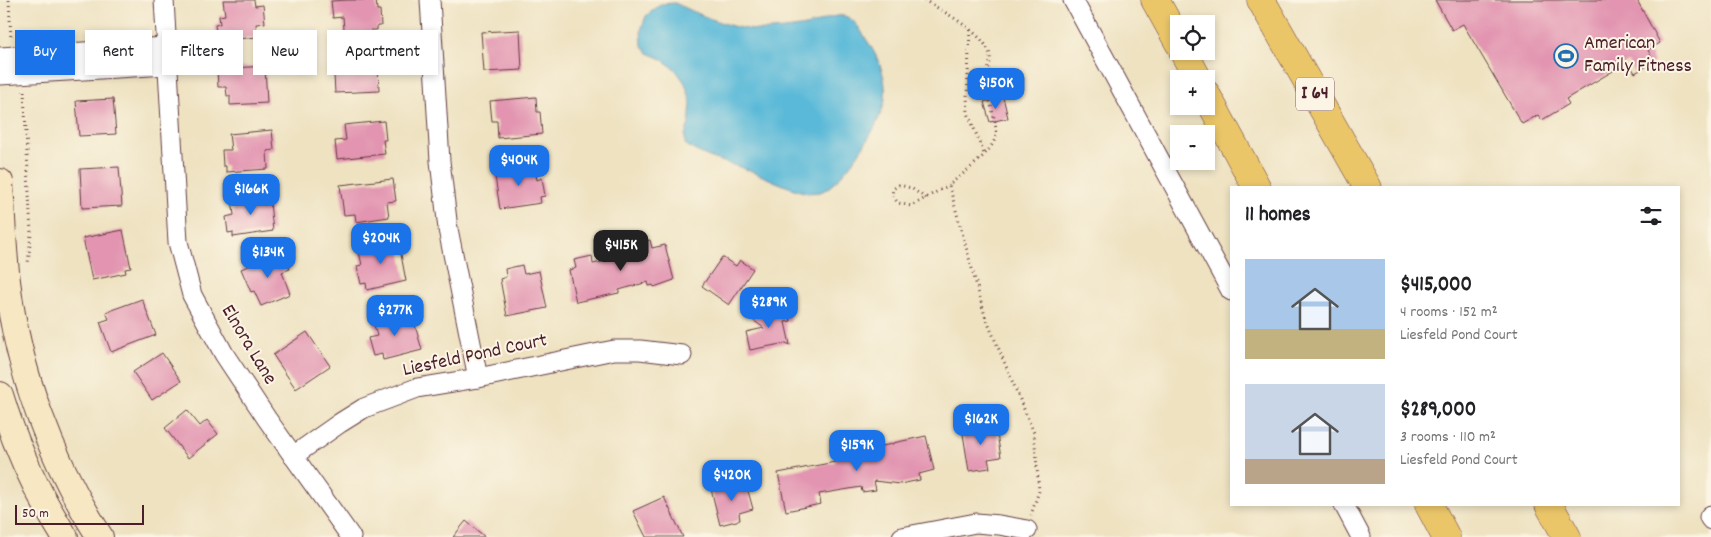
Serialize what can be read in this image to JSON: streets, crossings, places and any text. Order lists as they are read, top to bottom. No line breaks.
{"streets":{"highway":["I 64"],"street":["Elnora Lane","Liesfeld Pond Court"]},"crossings":[["Elnora Lane","Liesfeld Pond Court"]],"places":{"sports":["American Family Fitness"]},"scale_bar":"50 m","page":{"map_buttons":["+","−"],"chip":["Buy","Rent","Filters","New","Apartment"],"price":["$150K","$404K","$166K","$204K","$415K","$134K","$289K","$277K","$162K","$159K","$420K"],"heading":"11 homes","list":[{"name":"$415,000","note":"4 rooms · 152 m² · Liesfeld Pond Court"},{"name":"$289,000","note":"3 rooms · 110 m² · Liesfeld Pond Court"}],"scale":"50 m"}}
